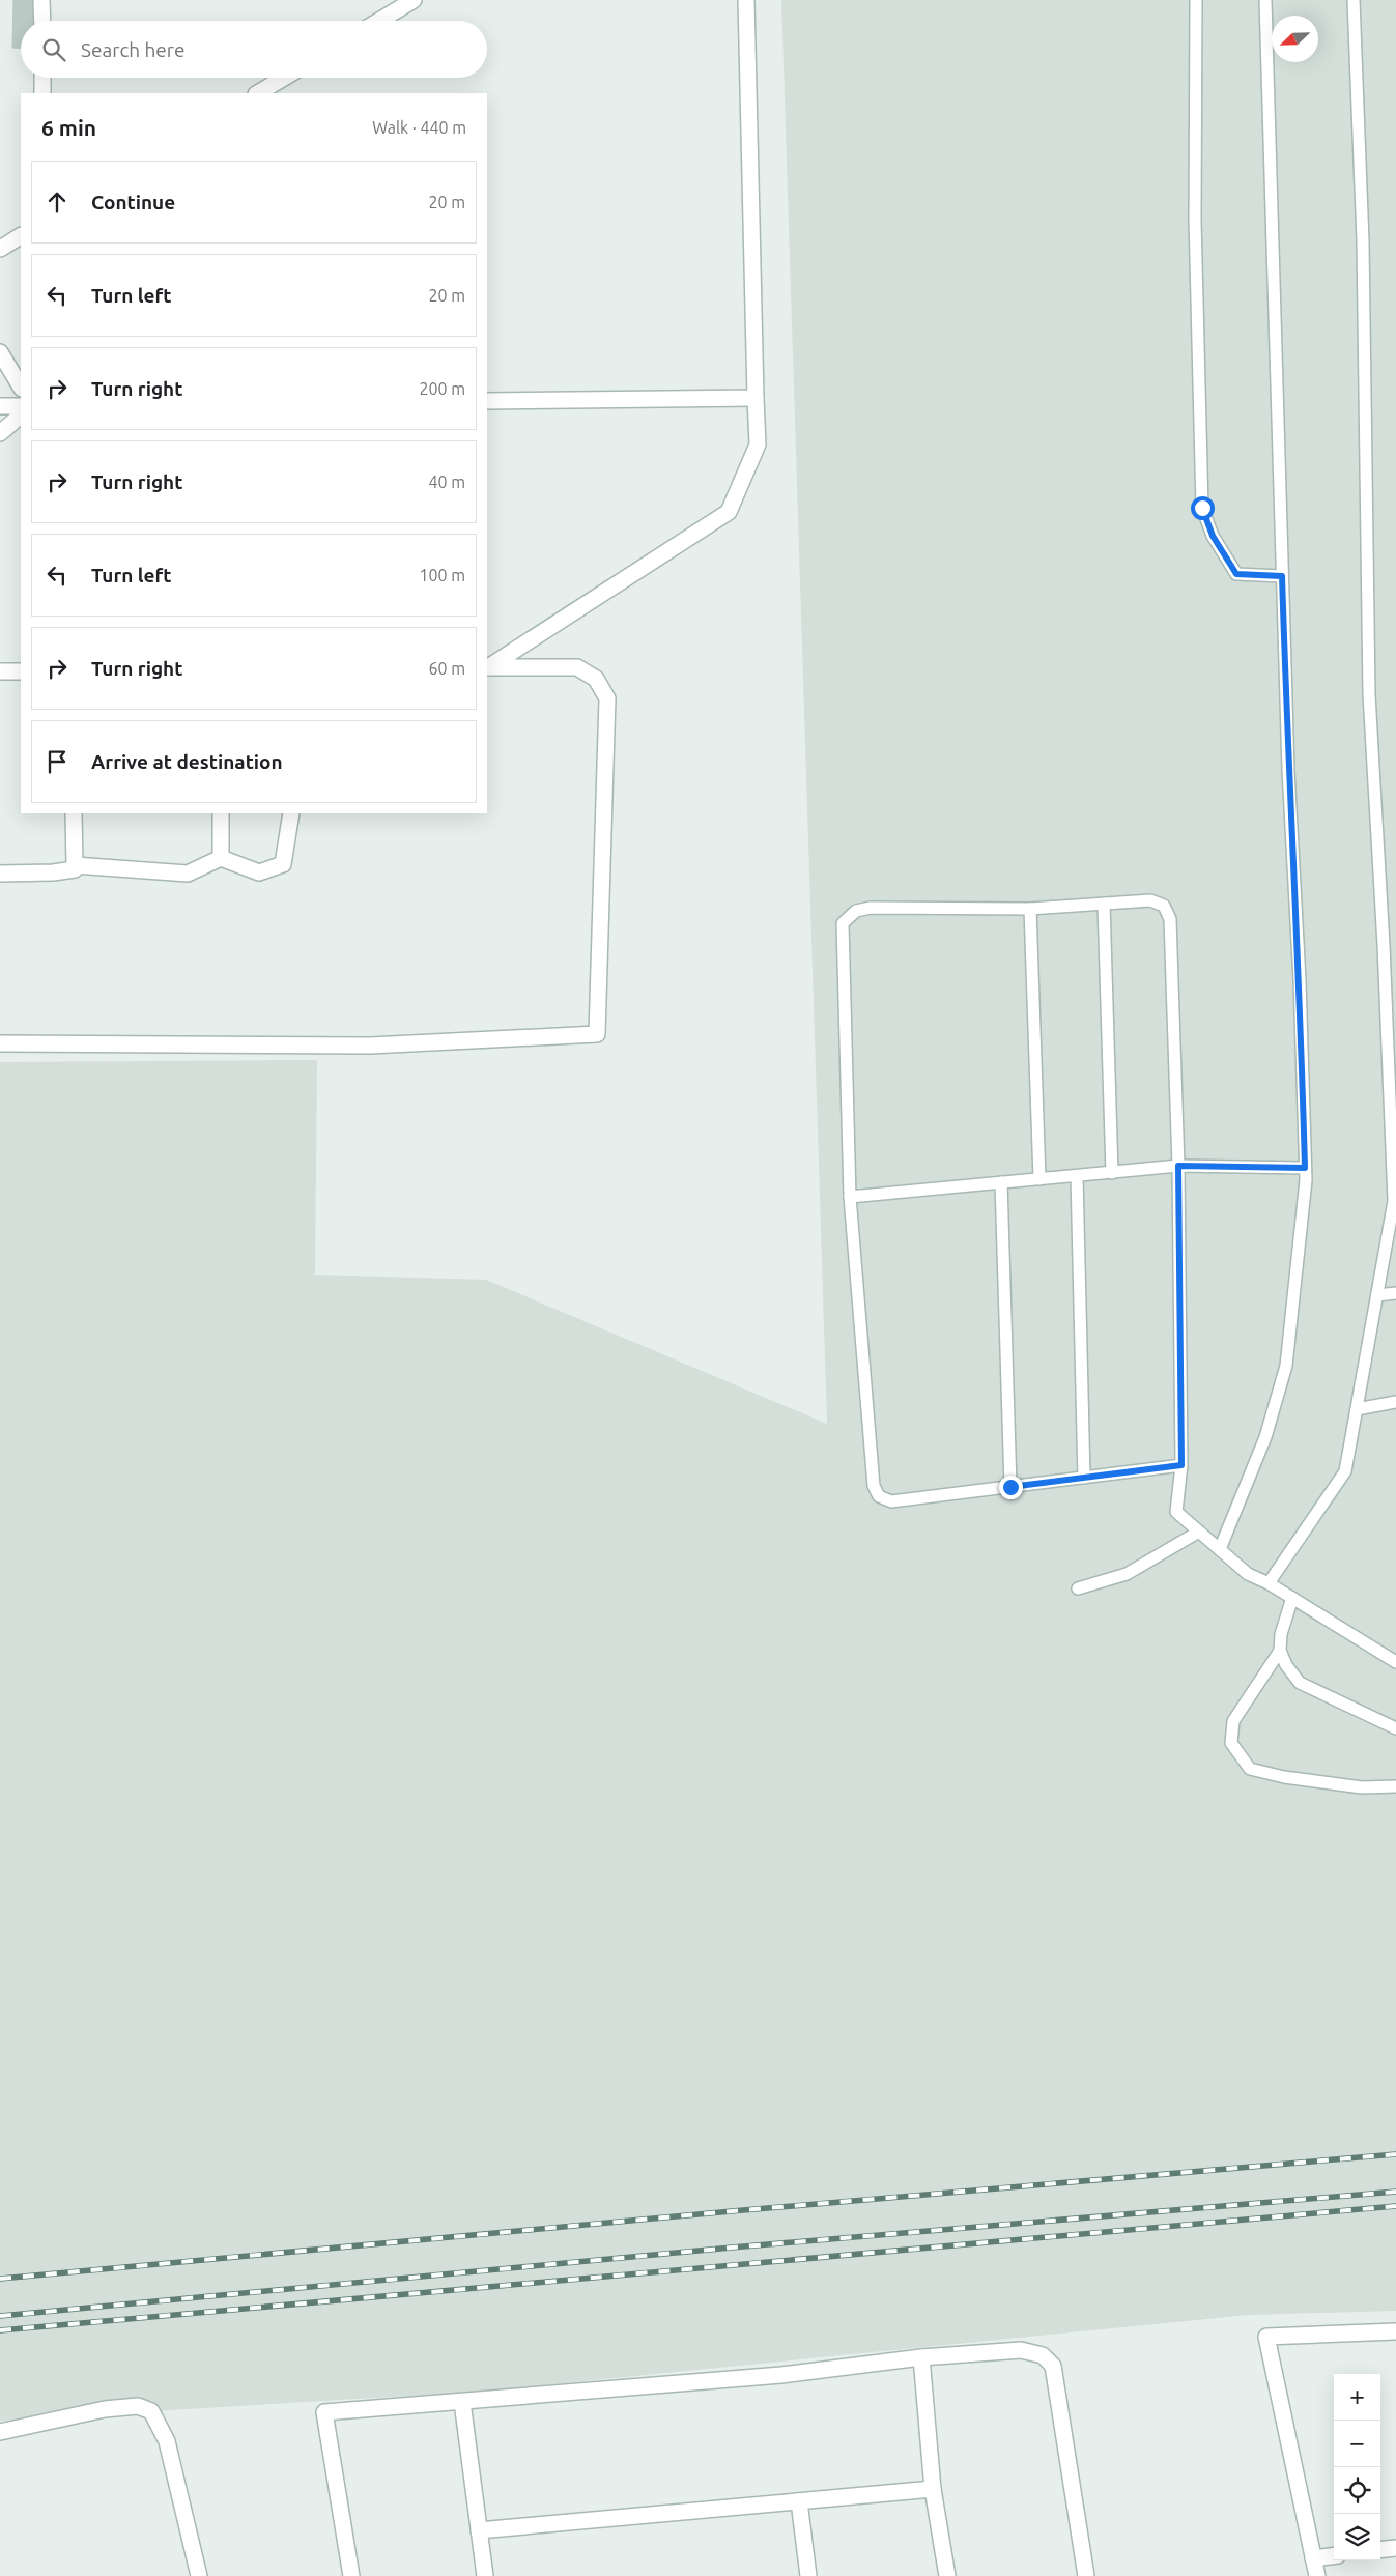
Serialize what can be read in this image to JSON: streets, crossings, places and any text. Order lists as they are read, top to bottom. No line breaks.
{"north":"bottom left","page":{"search":"Search here","heading":["6 min","Walk · 440 m"],"list":[["Continue","20 m"],["Turn left","20 m"],["Turn right","200 m"],["Turn right","40 m"],["Turn left","100 m"],["Turn right","60 m"],"Arrive at destination"],"map_buttons":["+","−"]}}
